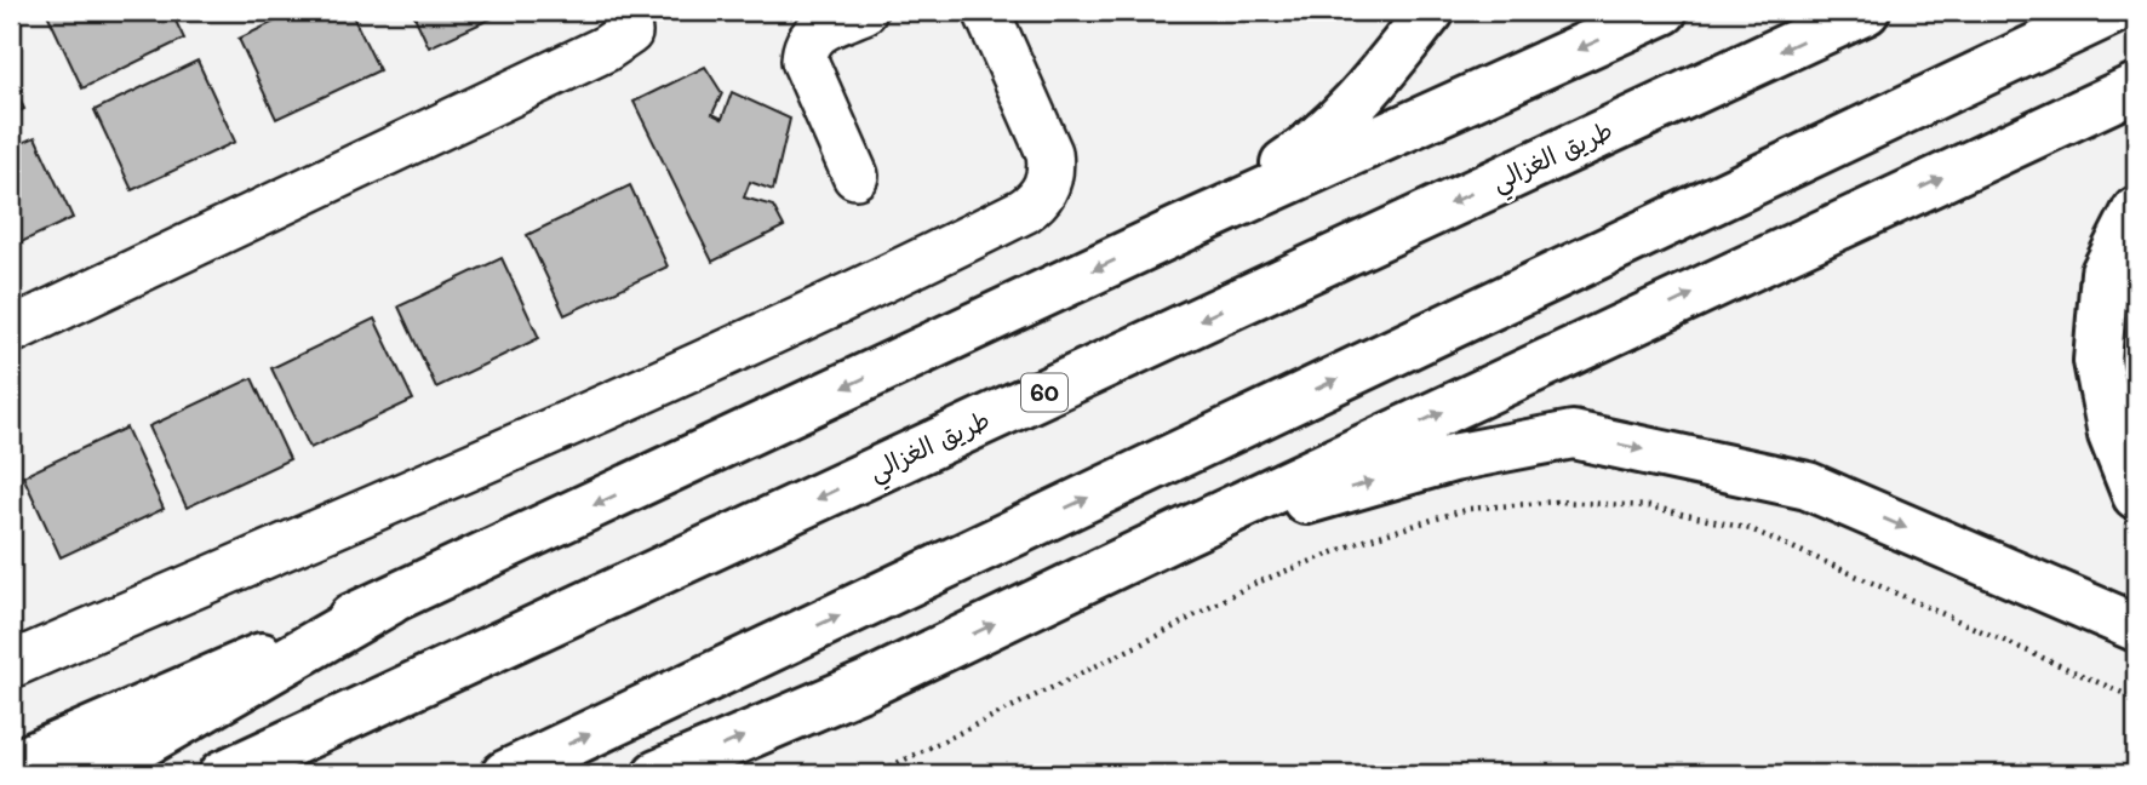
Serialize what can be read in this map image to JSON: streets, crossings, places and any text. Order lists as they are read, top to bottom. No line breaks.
{"streets":{"main road":["طريق الغزالي","60"]}}
